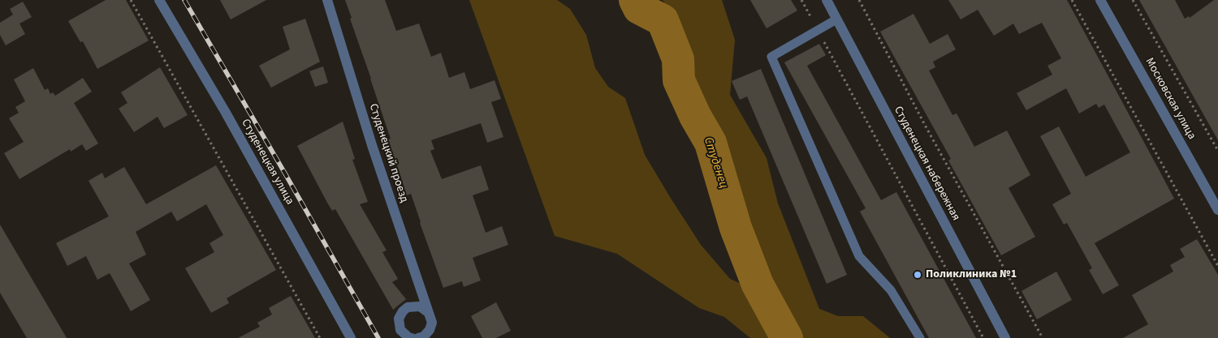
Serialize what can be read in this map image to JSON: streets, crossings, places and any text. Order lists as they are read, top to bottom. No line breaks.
{"streets":{"street":["Московская улица","Студенецкий проезд","Студенецкая улица","Студенецкая набережная"]},"water":["Студенец"],"places":["Поликлиника №1"]}
